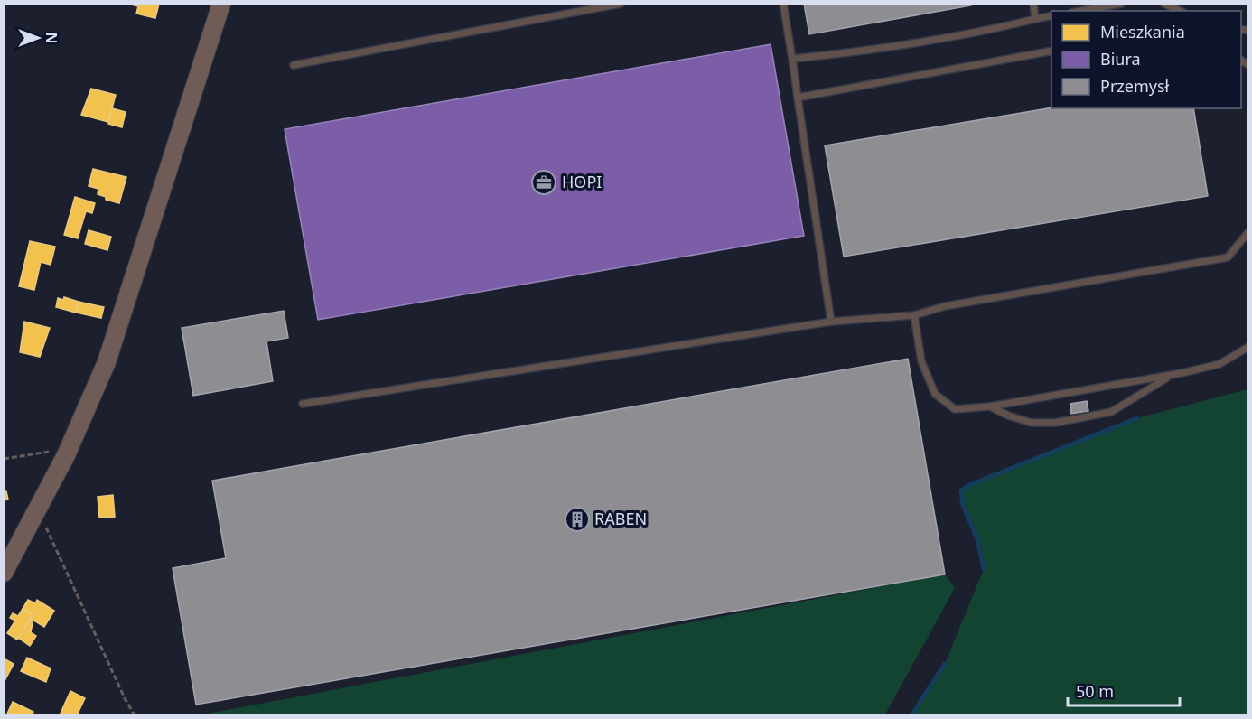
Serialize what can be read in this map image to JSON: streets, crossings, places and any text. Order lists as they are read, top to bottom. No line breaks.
{"places":{"office":["HOPI"],"building":["RABEN"]},"legend":["Mieszkania","Biura","Przemysł"],"scale_bar":"50 m","north":"right"}
